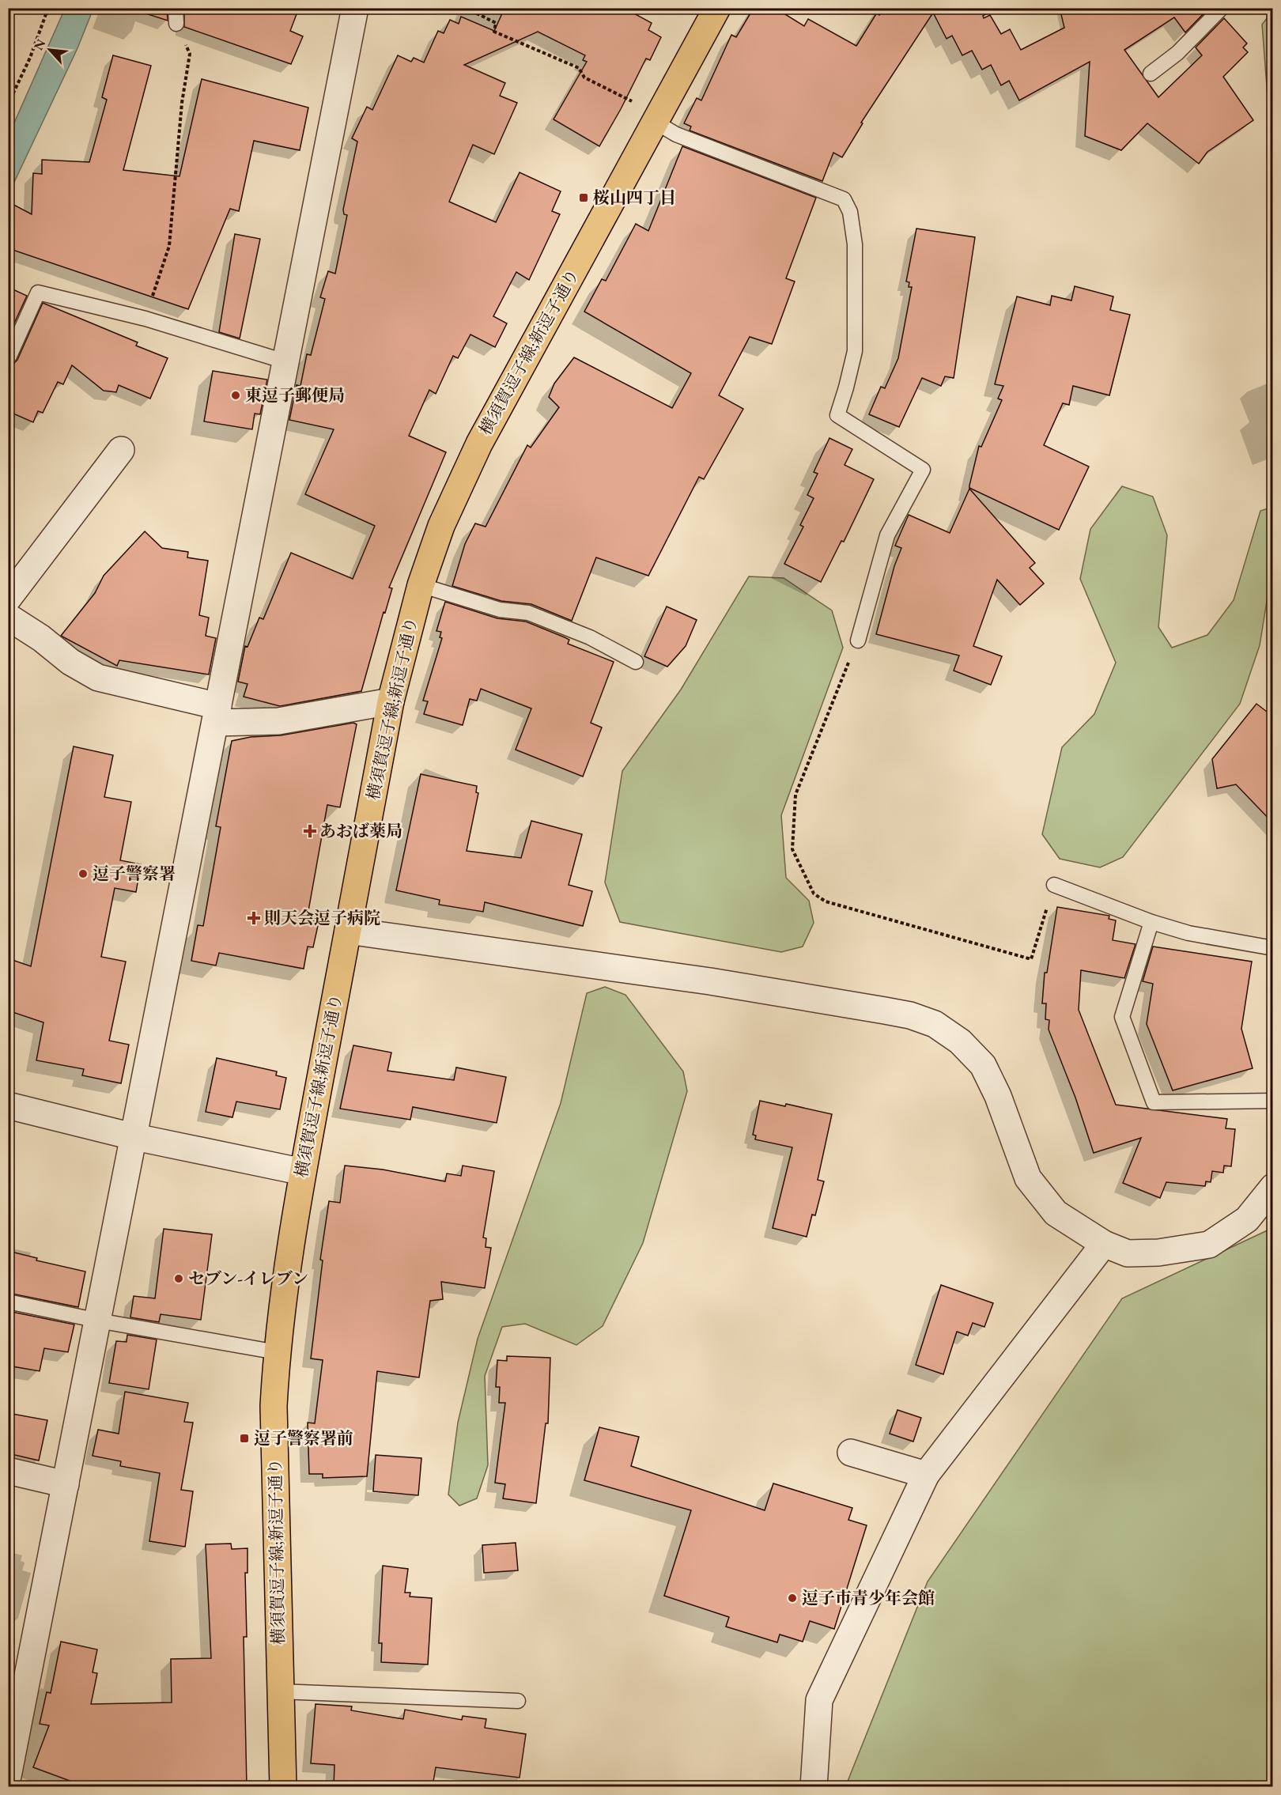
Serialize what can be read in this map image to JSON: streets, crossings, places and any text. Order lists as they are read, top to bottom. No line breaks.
{"streets":{"main road":["横須賀逗子線;新逗子通り"]},"places":{"transit":["桜山四丁目","逗子警察署前"],"other":["東逗子郵便局","逗子警察署","セブン-イレブン","逗子市青少年会館"],"health":["あおば薬局","則天会逗子病院"]},"north":"top left"}
